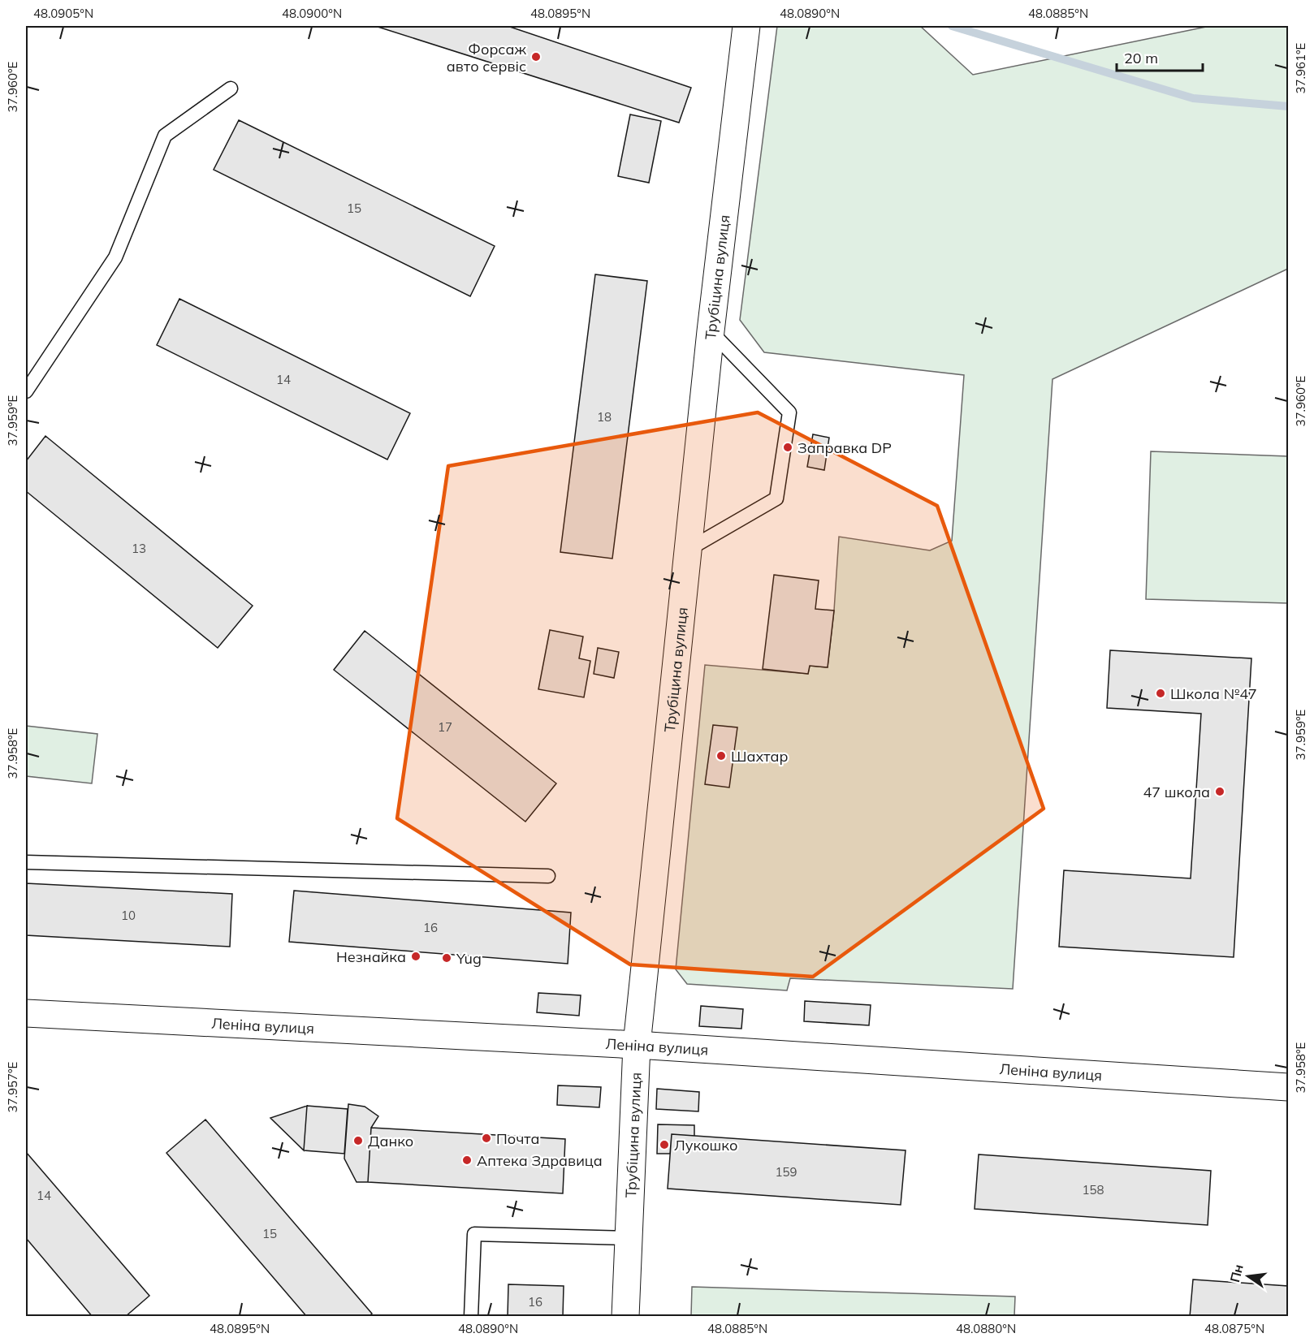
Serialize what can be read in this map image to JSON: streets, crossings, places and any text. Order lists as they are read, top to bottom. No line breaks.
{"streets":{"street":["Трубіцина вулиця","Леніна вулиця"]},"crossings":[["Трубіцина вулиця","Леніна вулиця"]],"places":["Форсаж авто сервіс","Заправка DP","Школа №47","Шахтар","47 школа","Незнайка","Yug","Почта","Данко","Лукошко","Аптека Здравица"],"house_numbers":["15","14","18","13","17","10","16","159","158","14","15","16"],"scale_bar":"20 m","north":"left","coordinates":["48.0905°N","48.0900°N","48.0895°N","48.0890°N","48.0885°N","37.961°E","37.960°E","37.959°E","37.958°E","37.957°E","48.0880°N","48.0875°N"]}
